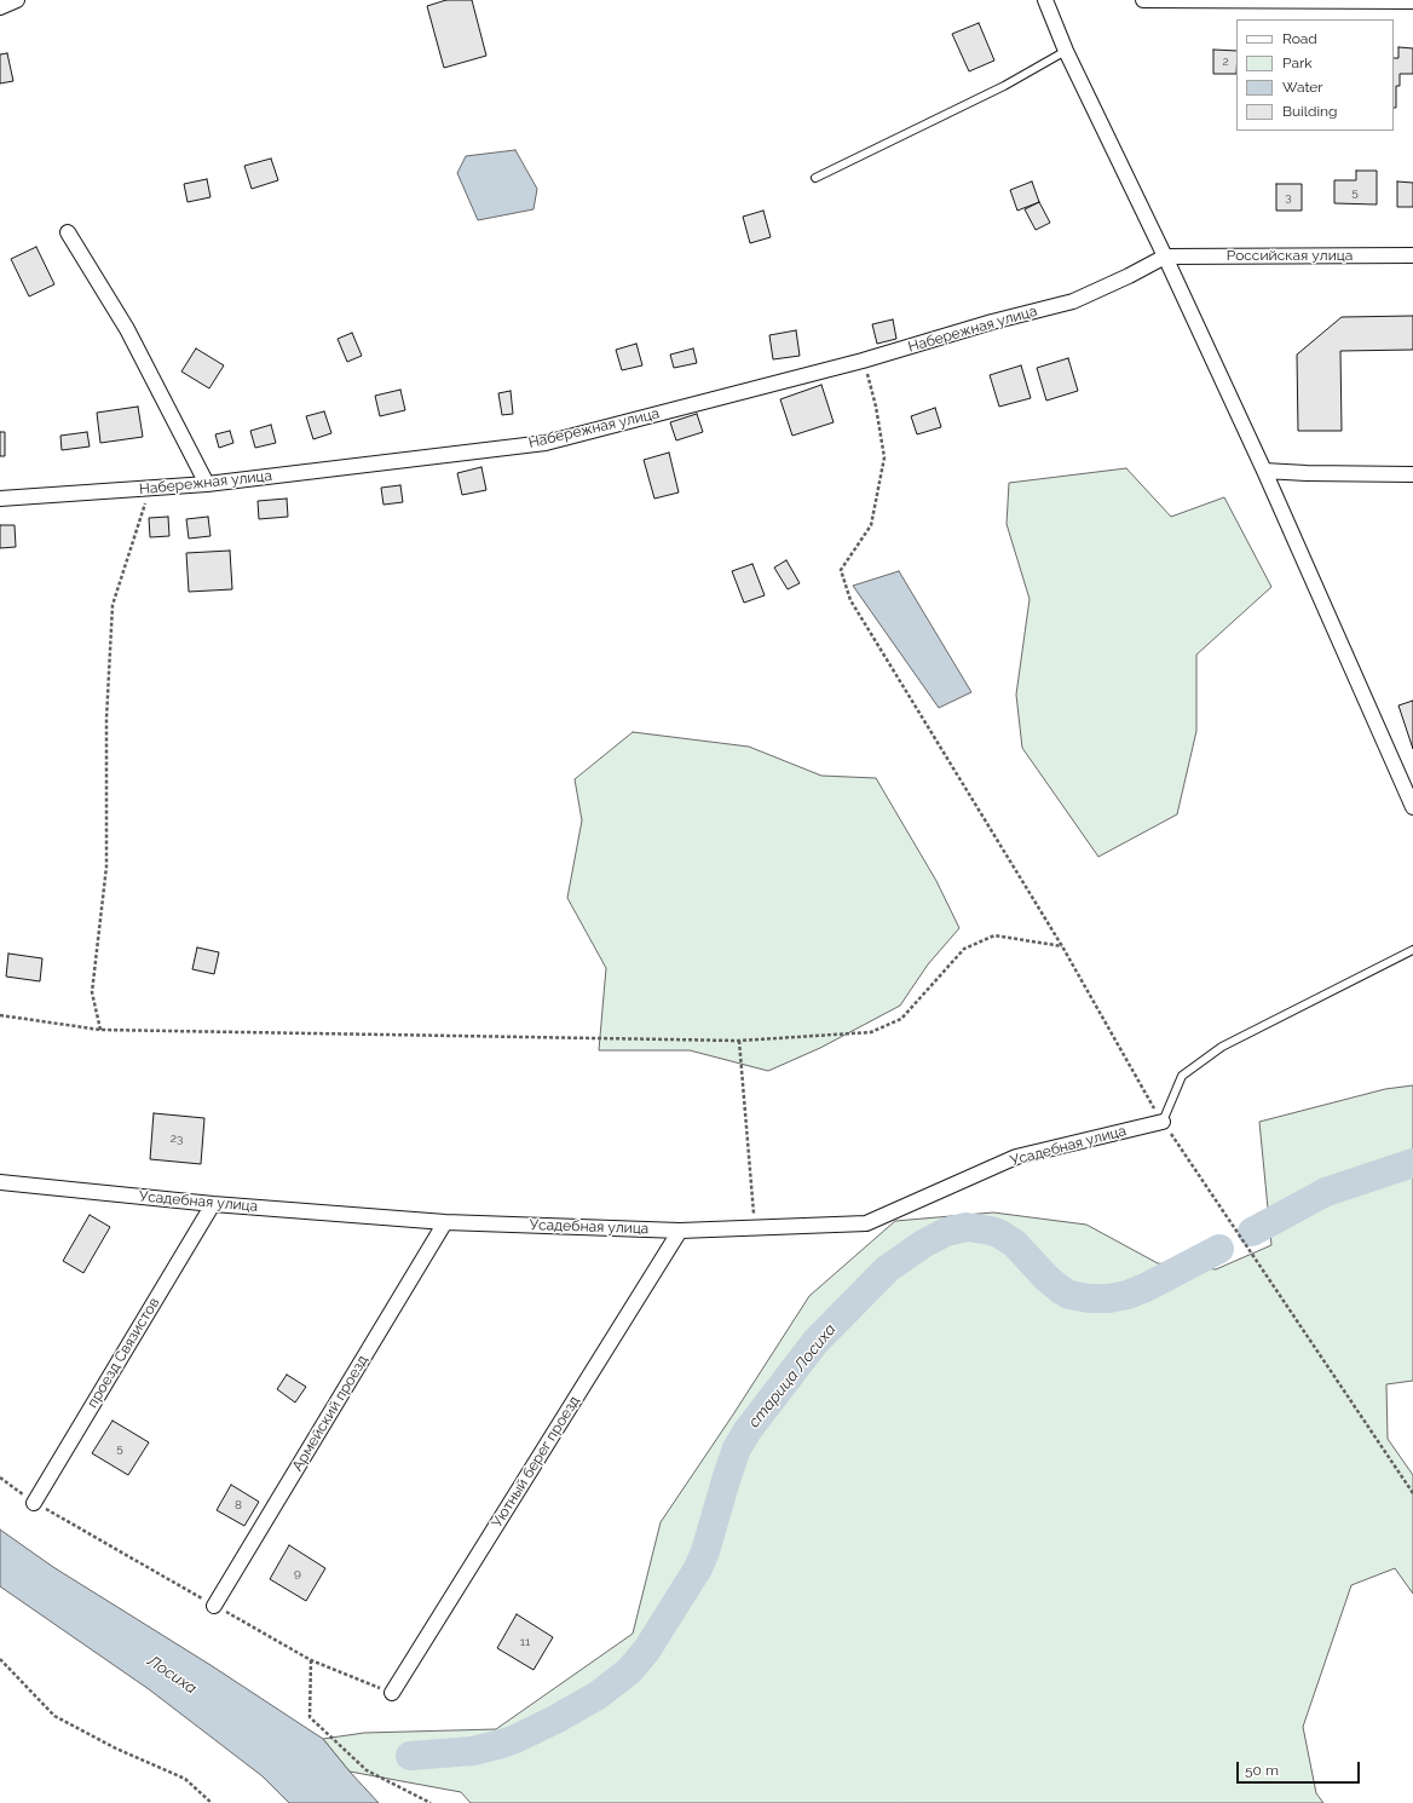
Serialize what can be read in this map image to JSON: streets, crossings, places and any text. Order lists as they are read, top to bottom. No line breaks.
{"streets":{"street":["Российская улица","Набережная улица","Усадебная улица","проезд Связистов","Армейский проезд","Уютный берег проезд"]},"crossings":[["Российская улица","Набережная улица"],["Усадебная улица","проезд Связистов"],["Усадебная улица","Армейский проезд"],["Усадебная улица","Уютный берег проезд"]],"water":["старица Лосиха","Лосиха"],"house_numbers":["2","5","3","23","5","8","9","11"],"legend":["Road","Park","Water","Building"],"scale_bar":"50 m"}
